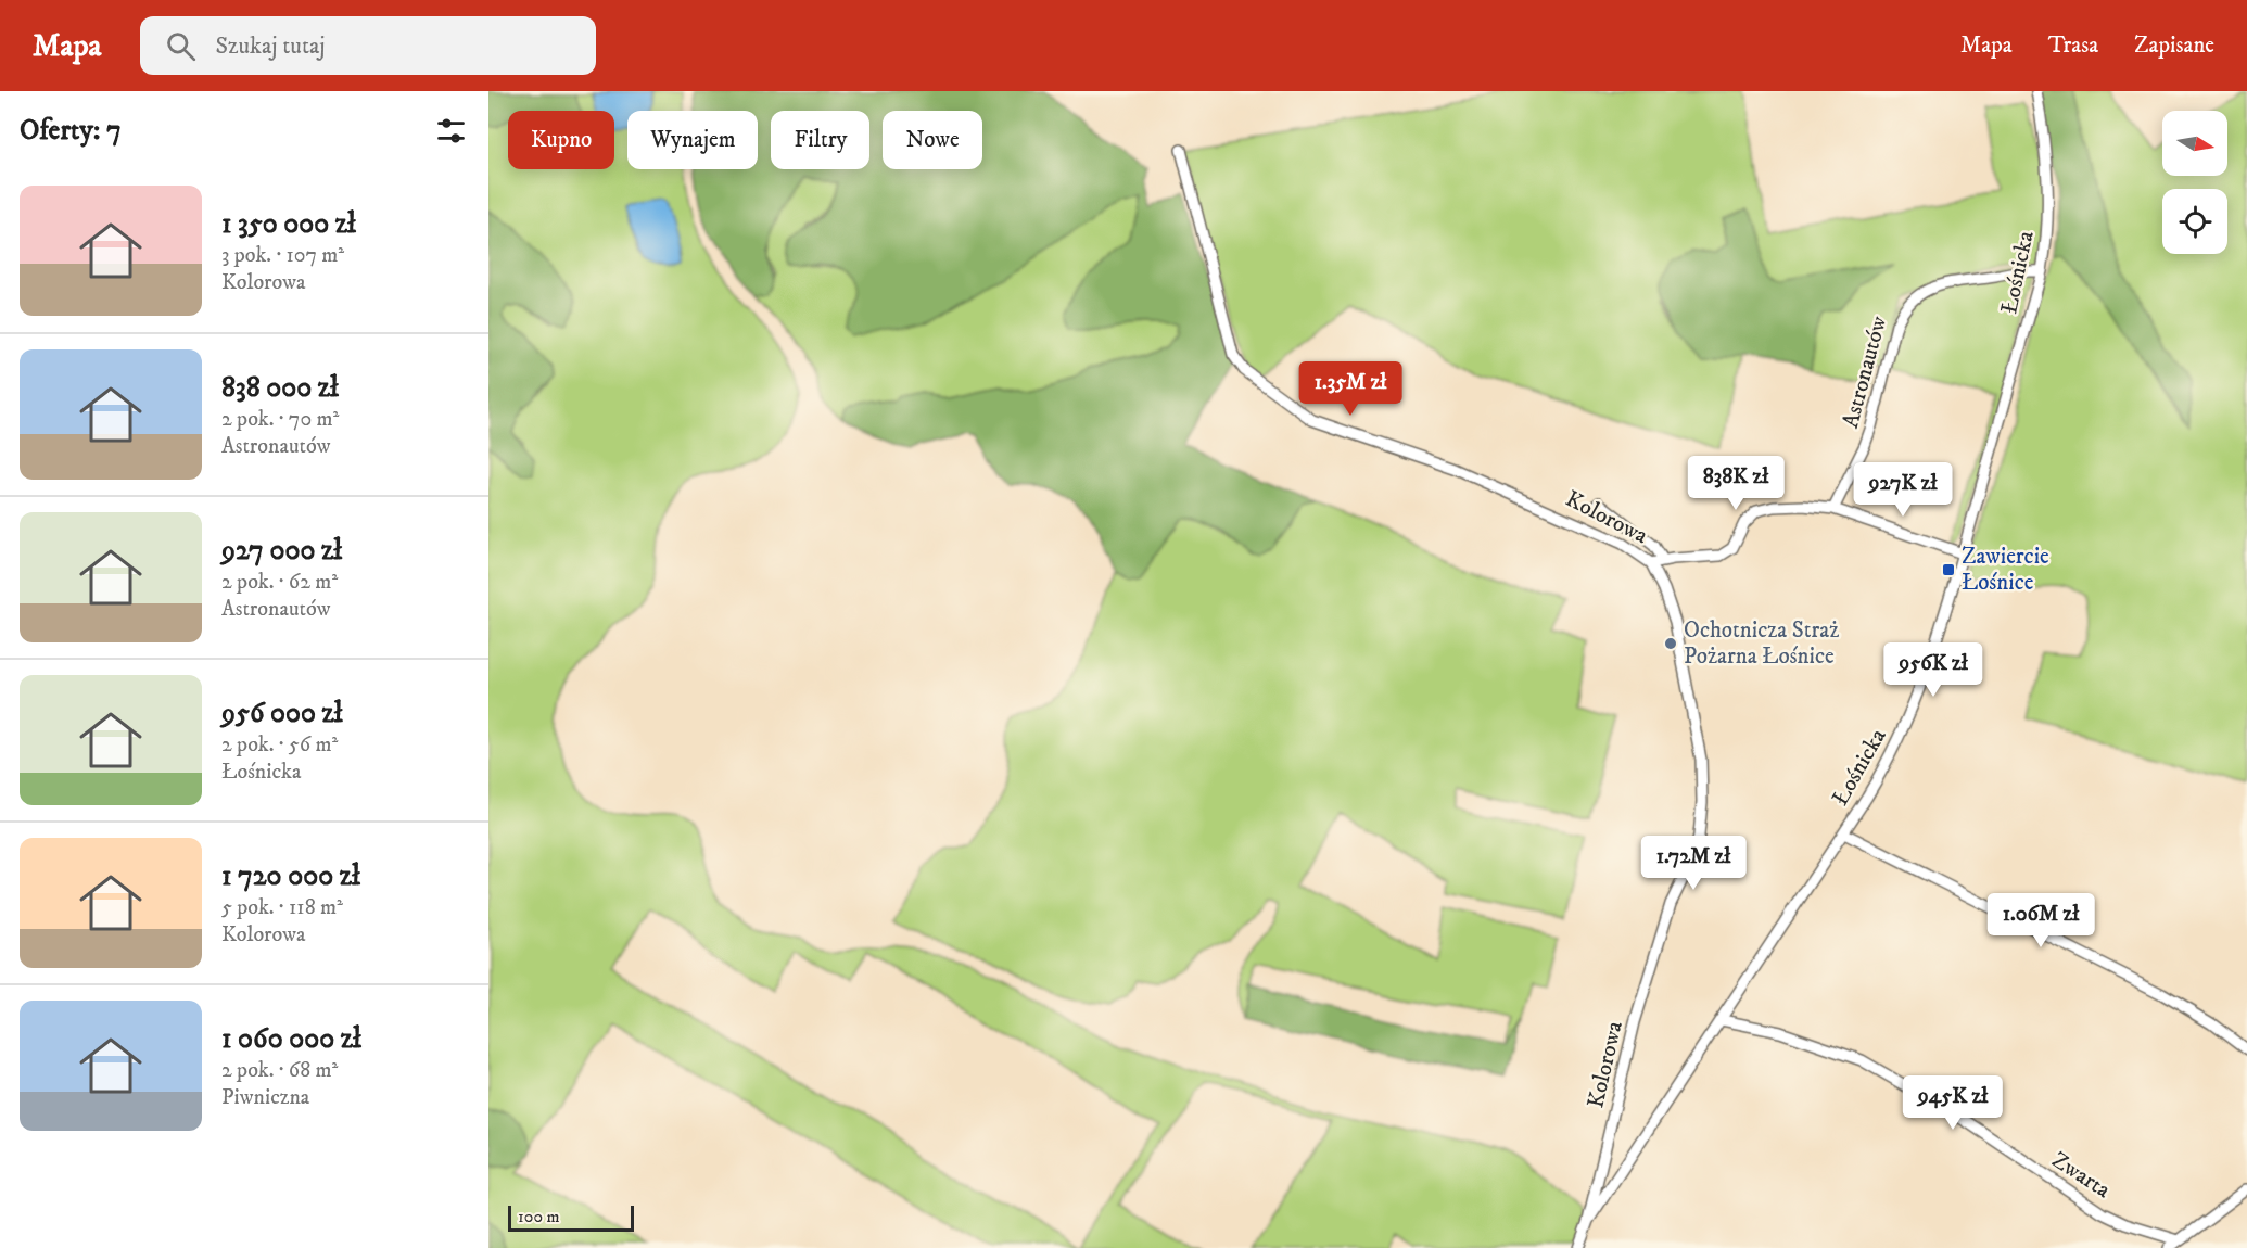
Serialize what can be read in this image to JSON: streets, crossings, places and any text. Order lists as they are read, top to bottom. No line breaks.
{"streets":{"street":["Łośnicka","Astronautów","Kolorowa","Zwarta"]},"crossings":[["Łośnicka","Astronautów"],["Łośnicka","Kolorowa"],["Łośnicka","Zwarta"]],"places":{"transit":["Zawiercie Łośnice"],"other":["Ochotnicza Straż Pożarna Łośnice"]},"scale_bar":"100 m","north":"right","page":{"header":"Mapa","search":"Szukaj tutaj","nav":["Mapa","Trasa","Zapisane"],"heading":"Oferty: 7","chip":["Kupno","Wynajem","Filtry","Nowe"],"list":[{"name":"1 350 000 zł","note":"3 pok. · 107 m² · Kolorowa"},{"name":"838 000 zł","note":"2 pok. · 70 m² · Astronautów"},{"name":"927 000 zł","note":"2 pok. · 62 m² · Astronautów"},{"name":"956 000 zł","note":"2 pok. · 56 m² · Łośnicka"},{"name":"1 720 000 zł","note":"5 pok. · 118 m² · Kolorowa"},{"name":"1 060 000 zł","note":"2 pok. · 68 m² · Piwniczna"}],"price":["1.35M zł","838K zł","927K zł","956K zł","1.72M zł","1.06M zł","945K zł"],"scale":"100 m"}}
